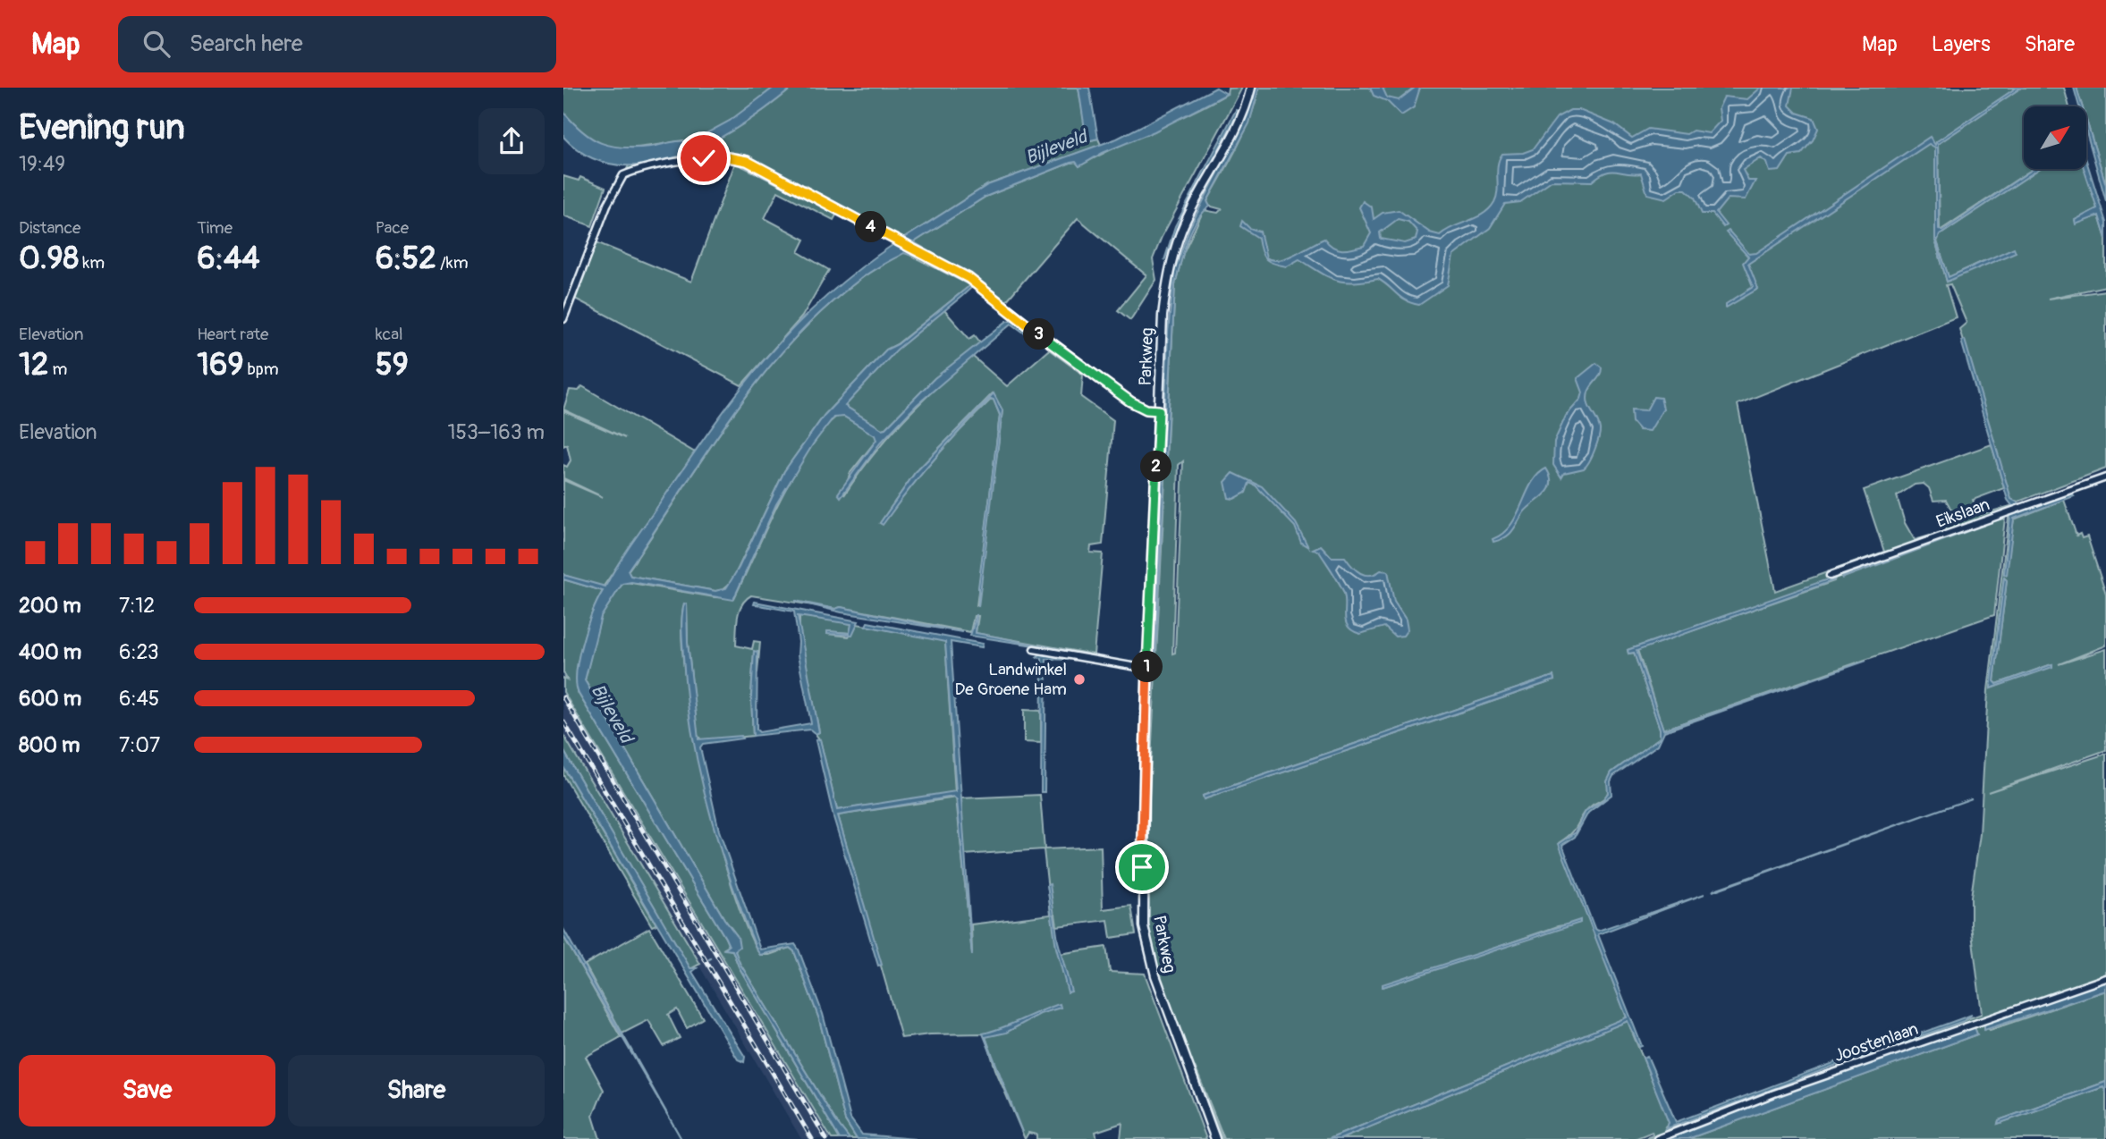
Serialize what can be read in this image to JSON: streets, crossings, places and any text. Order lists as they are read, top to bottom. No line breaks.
{"streets":{"street":["Parkweg","Eikslaan","Joostenlaan"]},"water":["Bijleveld"],"places":["Landwinkel De Groene Ham"],"north":"top right","page":{"header":"Map","search":"Search here","nav":["Map","Layers","Share"],"heading":["Evening run","19:49"],"stats":[["Distance","0.98 km"],["Time","6:44"],["Pace","6:52 /km"],["Elevation","12 m"],["Heart rate","169 bpm"],["kcal","59"]],"pins":["4","3","2","1"],"chart":["Elevation","153–163 m"],"list":[{"name":"200 m","note":"7:12"},{"name":"400 m","note":"6:23"},{"name":"600 m","note":"6:45"},{"name":"800 m","note":"7:07"}],"buttons":["Save","Share"]}}
